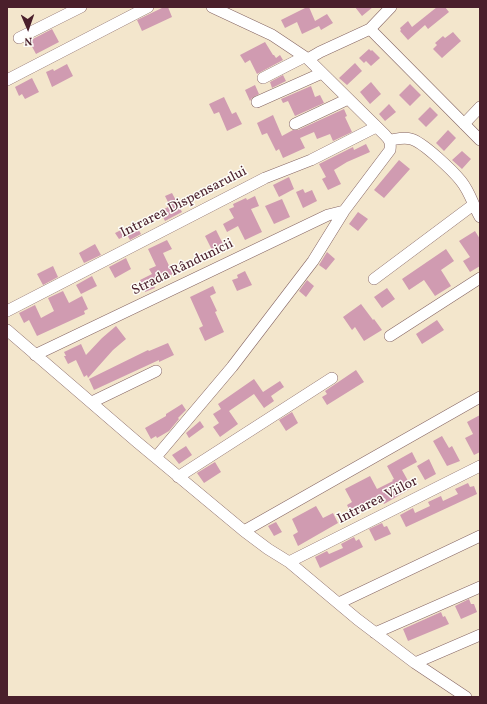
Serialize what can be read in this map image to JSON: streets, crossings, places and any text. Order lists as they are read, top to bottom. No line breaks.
{"streets":{"street":["Intrarea Dispensarului","Strada Rândunicii","Intrarea Viilor"]},"north":"bottom"}
